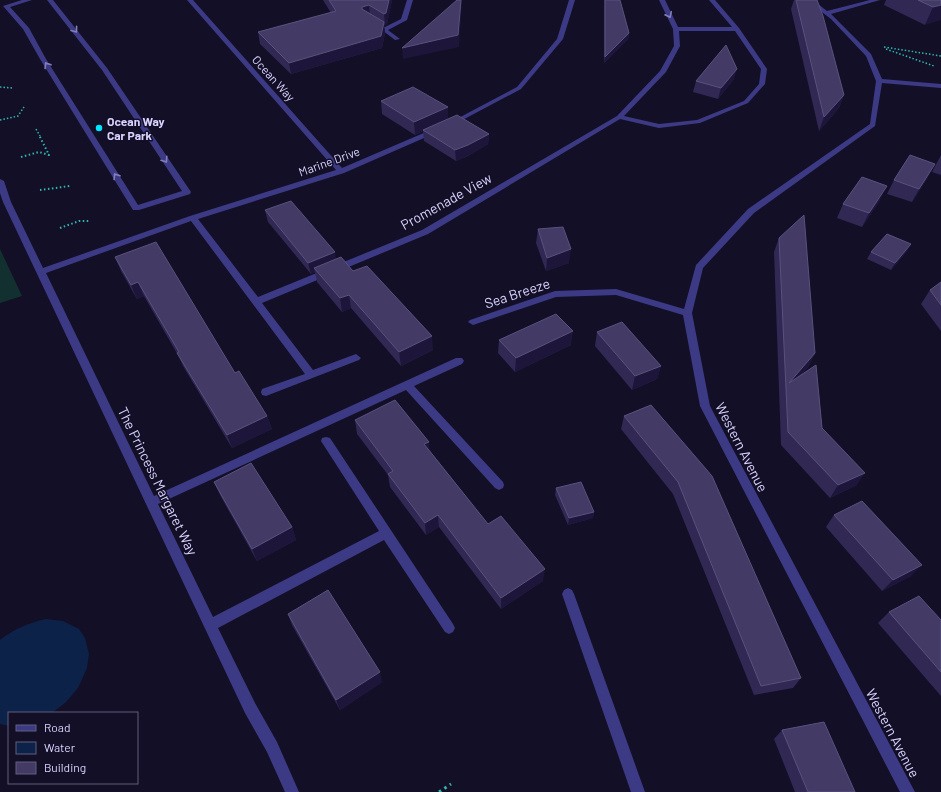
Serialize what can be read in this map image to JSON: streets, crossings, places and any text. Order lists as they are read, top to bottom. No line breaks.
{"streets":{"street":["Ocean Way","Marine Drive","Promenade View","Sea Breeze","Western Avenue","The Princess Margaret Way"]},"crossings":[["Ocean Way","Marine Drive"],["Marine Drive","The Princess Margaret Way"],["Sea Breeze","Western Avenue"]],"places":["Ocean Way Car Park"],"legend":["Road","Water","Building"]}
